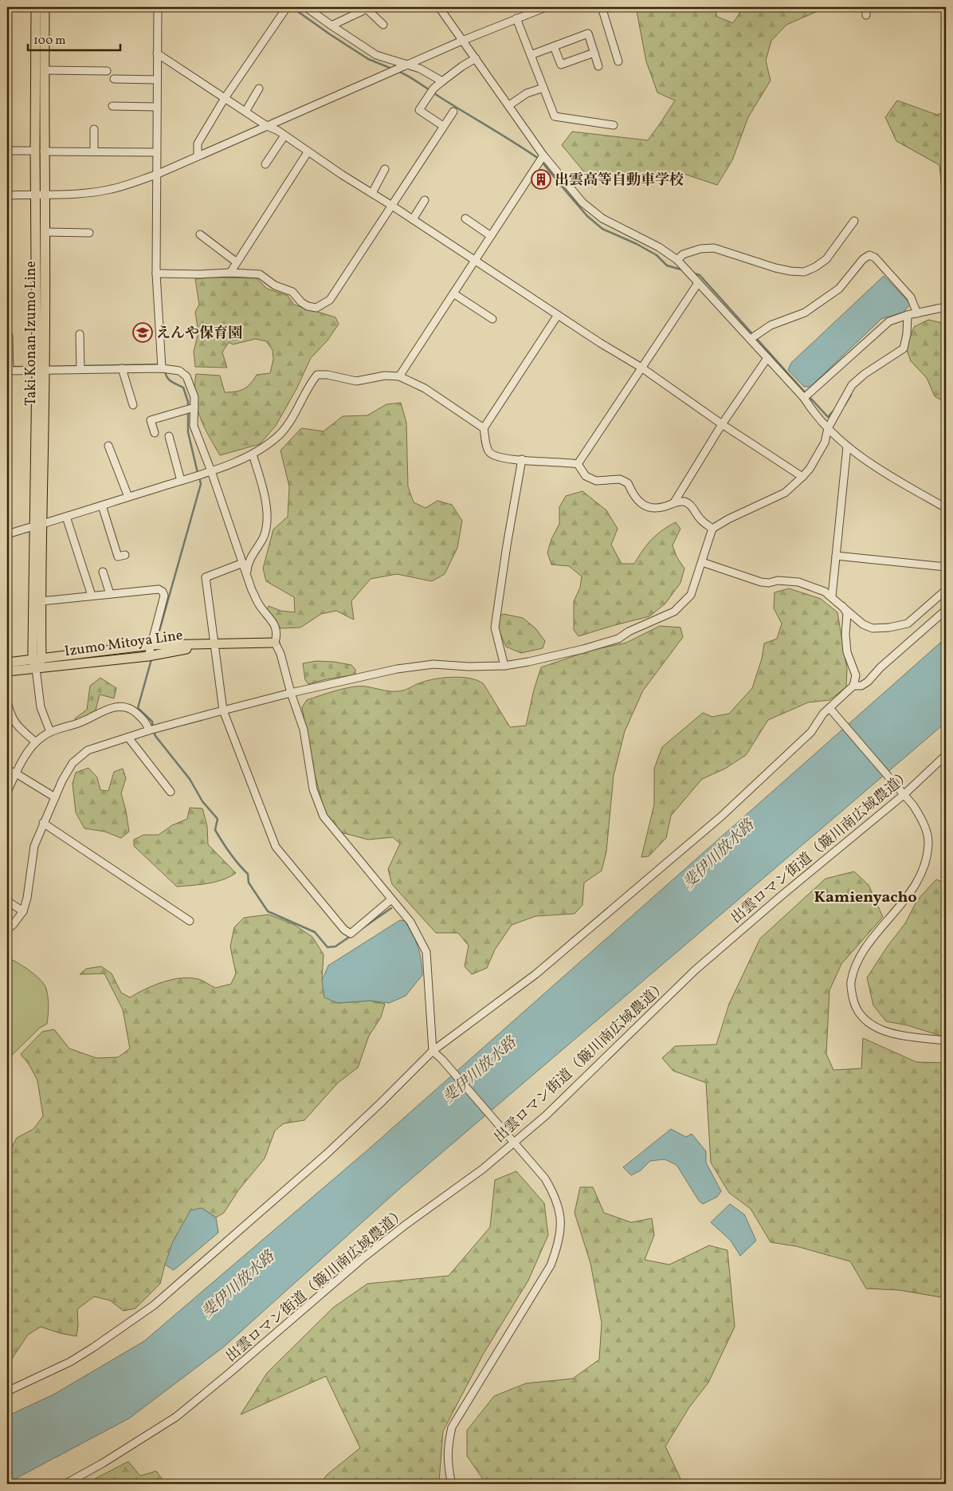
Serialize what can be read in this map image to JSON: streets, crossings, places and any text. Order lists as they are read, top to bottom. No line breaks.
{"streets":{"main road":["Taki Konan Izumo Line","Izumo Mitoya Line"],"street":["出雲ロマン街道（簸川南広域農道）"]},"crossings":[["Taki Konan Izumo Line","Izumo Mitoya Line"]],"districts":["Kamienyacho"],"water":["斐伊川放水路"],"places":{"building":["出雲高等自動車学校"],"school or university":["えんや保育園"]},"scale_bar":"100 m"}
